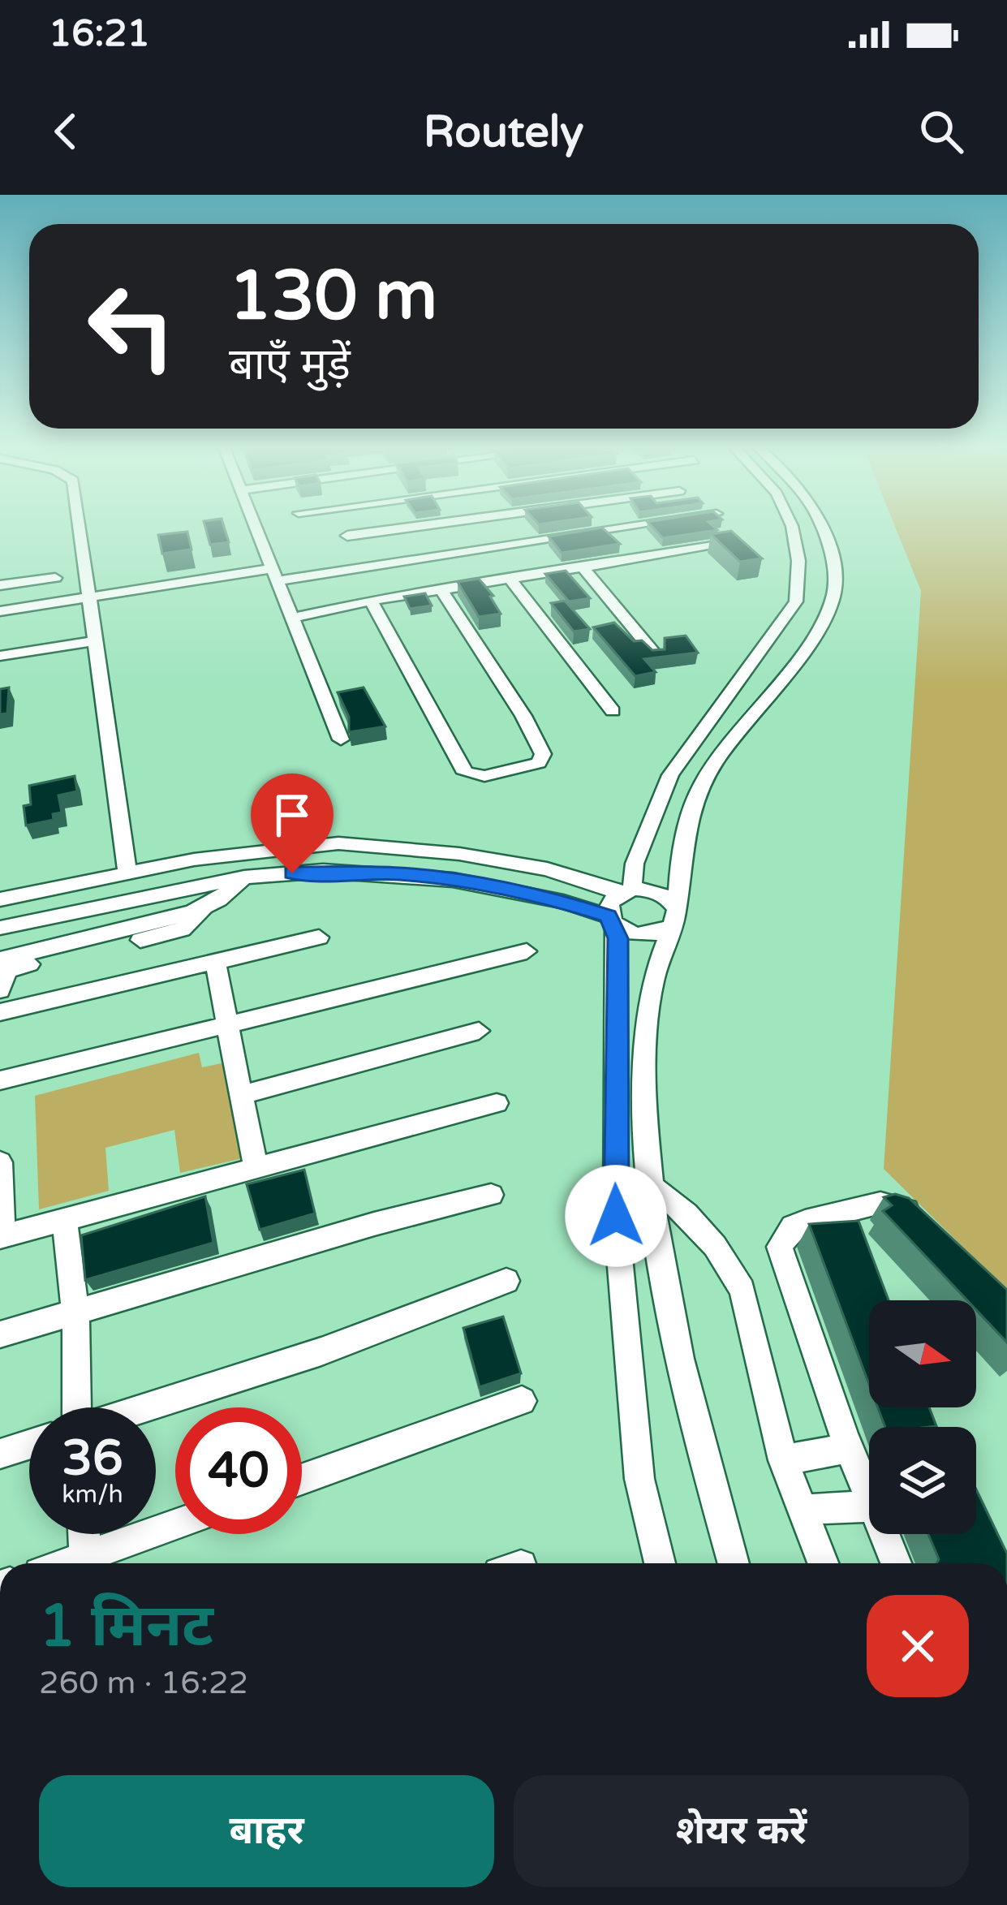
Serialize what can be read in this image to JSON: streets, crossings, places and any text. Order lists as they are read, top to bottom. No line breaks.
{"north":"right","page":{"status":"16:21","header":"Routely","turn":["130 m","बाएँ मुड़ें"],"speed":"36 km/h","limit":"40","heading":["1 मिनट","260 m · 16:22"],"buttons":["बाहर","शेयर करें"]}}
